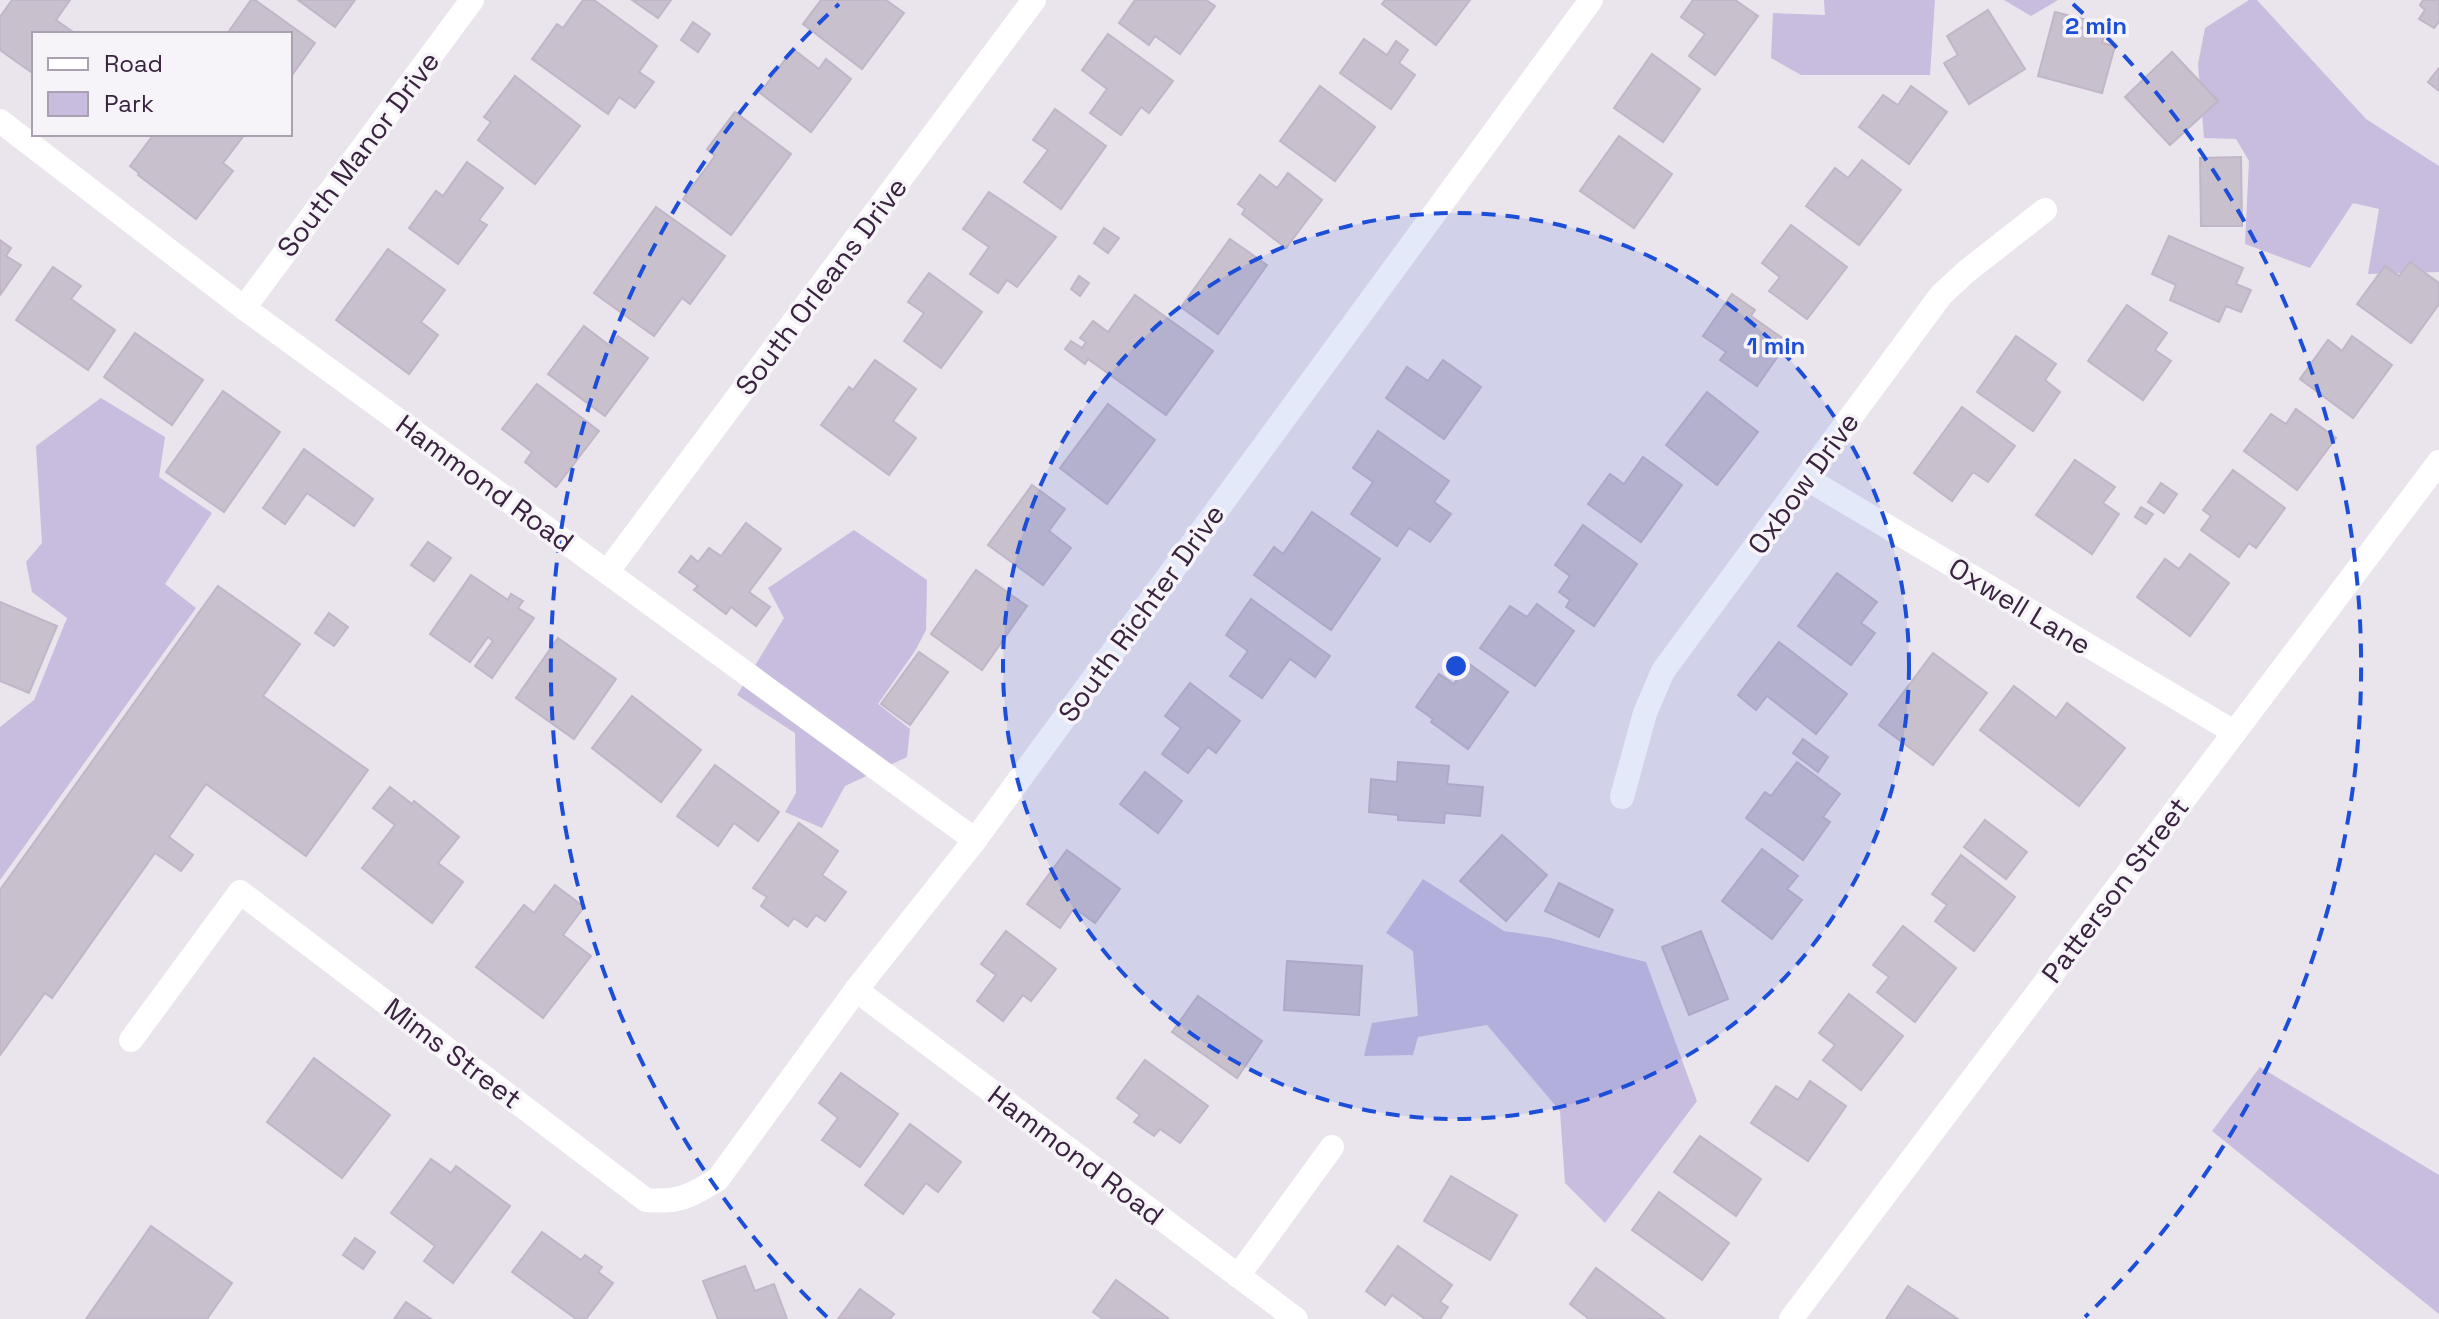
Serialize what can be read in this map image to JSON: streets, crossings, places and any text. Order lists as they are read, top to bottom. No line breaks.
{"streets":{"street":["South Manor Drive","South Orleans Drive","Hammond Road","Oxbow Drive","Oxwell Lane","South Richter Drive","Patterson Street","Mims Street"]},"crossings":[["South Manor Drive","Hammond Road"],["South Orleans Drive","Hammond Road"],["Hammond Road","South Richter Drive"],["Oxbow Drive","Oxwell Lane"],["Oxwell Lane","Patterson Street"],["South Richter Drive","Mims Street"]],"legend":["Road","Park"],"rings":["2 min","1 min"]}
